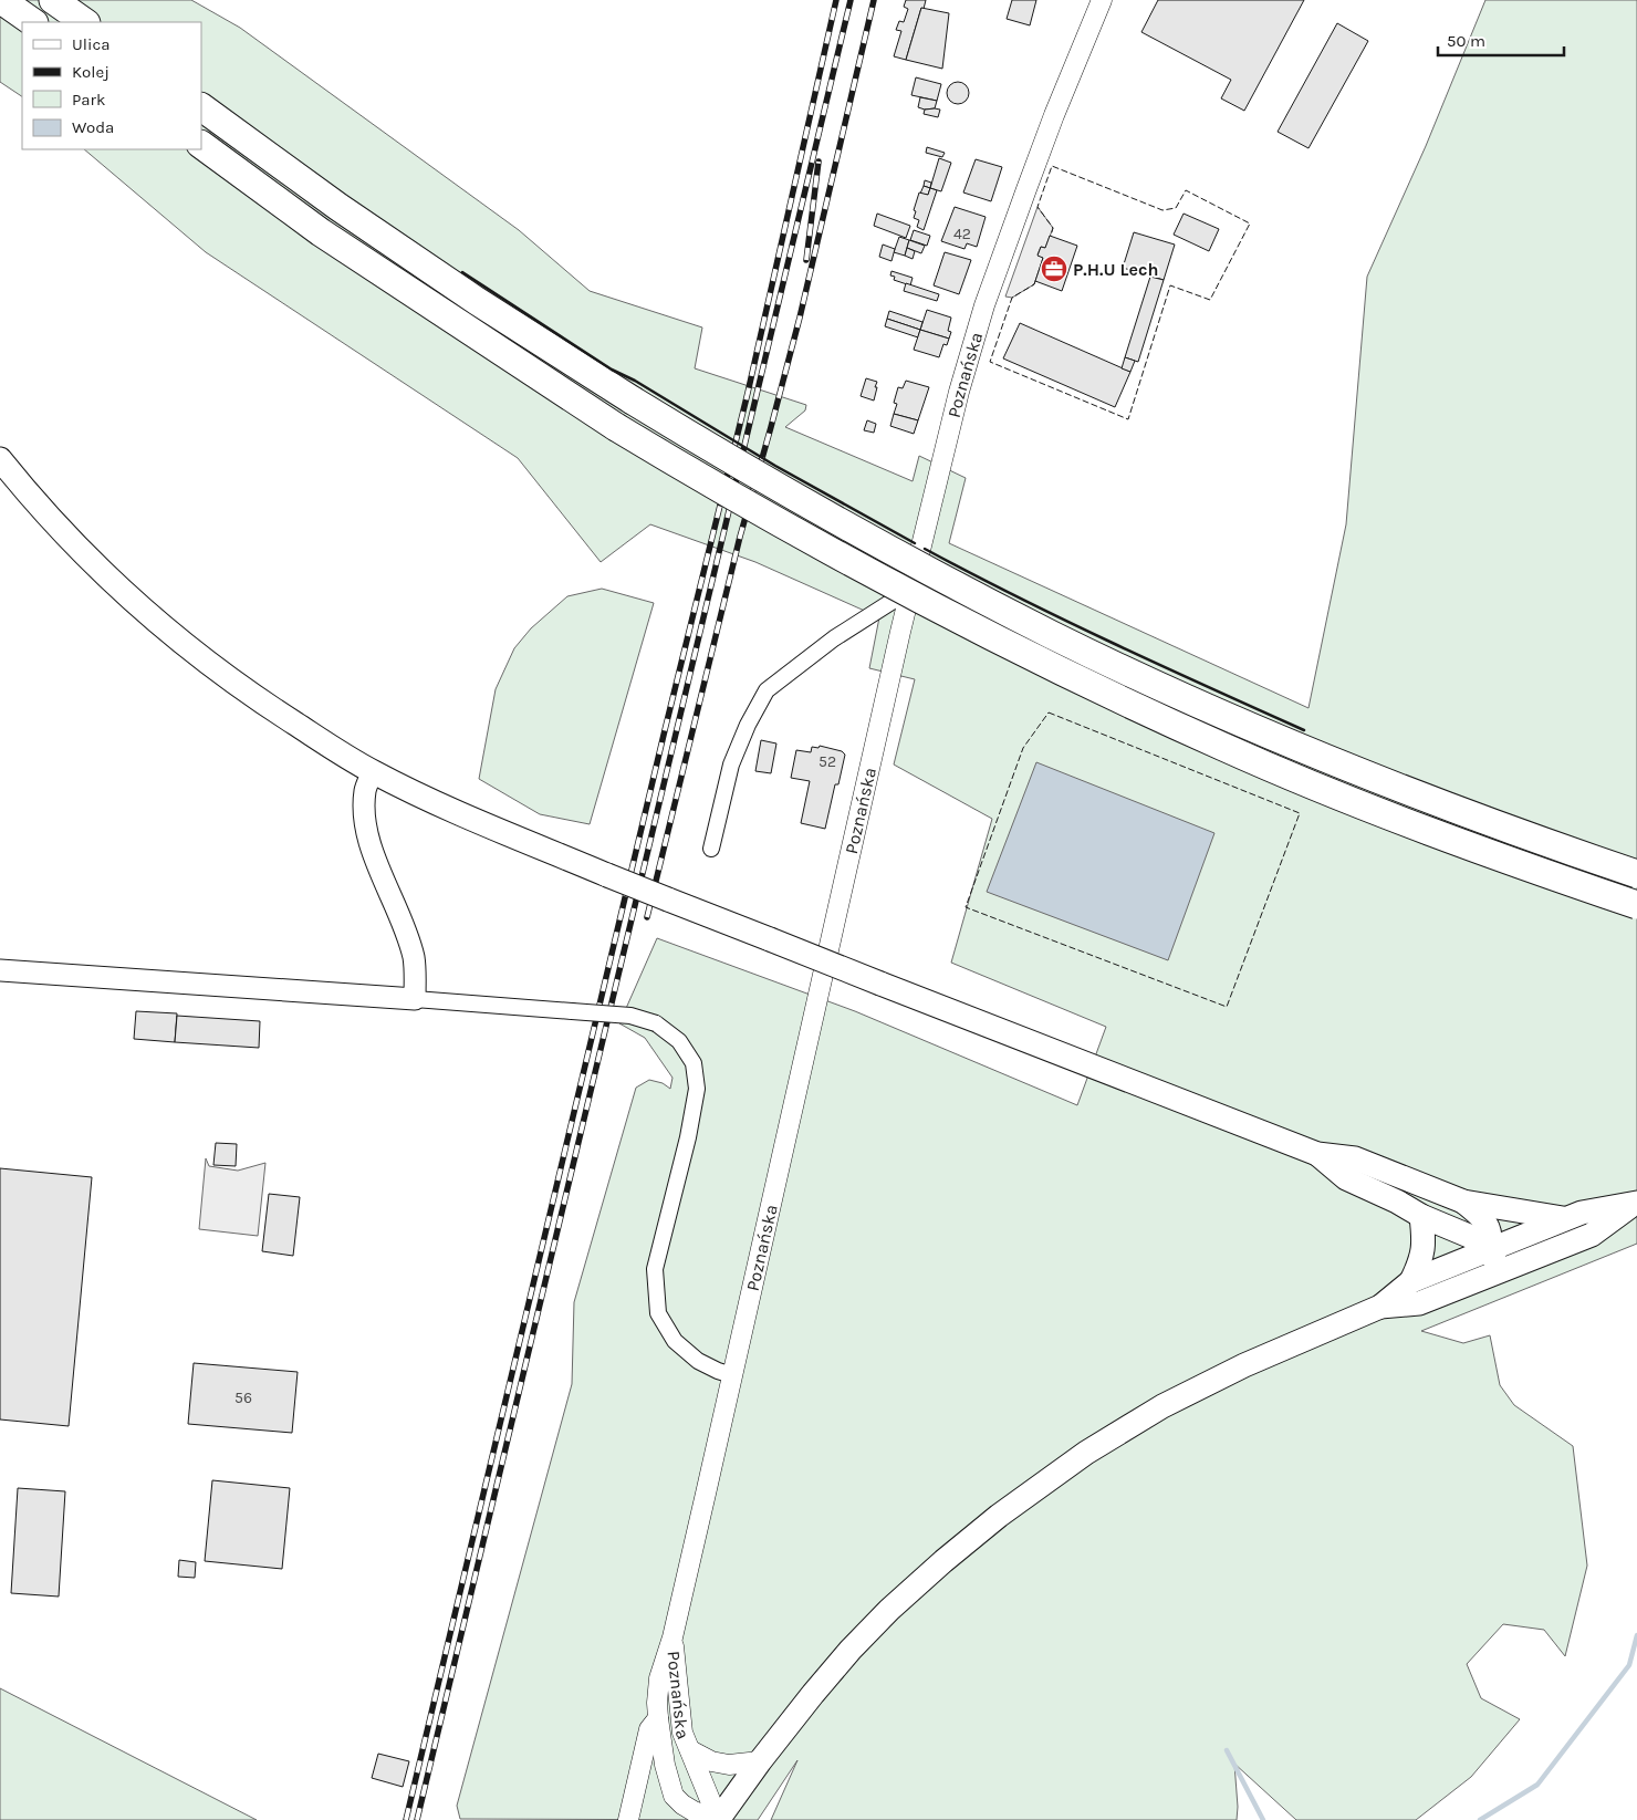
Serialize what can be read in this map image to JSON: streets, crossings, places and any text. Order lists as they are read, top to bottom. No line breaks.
{"streets":{"street":["Poznańska"]},"places":{"office":["P.H.U Lech"]},"house_numbers":["42","52","56"],"legend":["Ulica","Kolej","Park","Woda"],"scale_bar":"50 m"}
